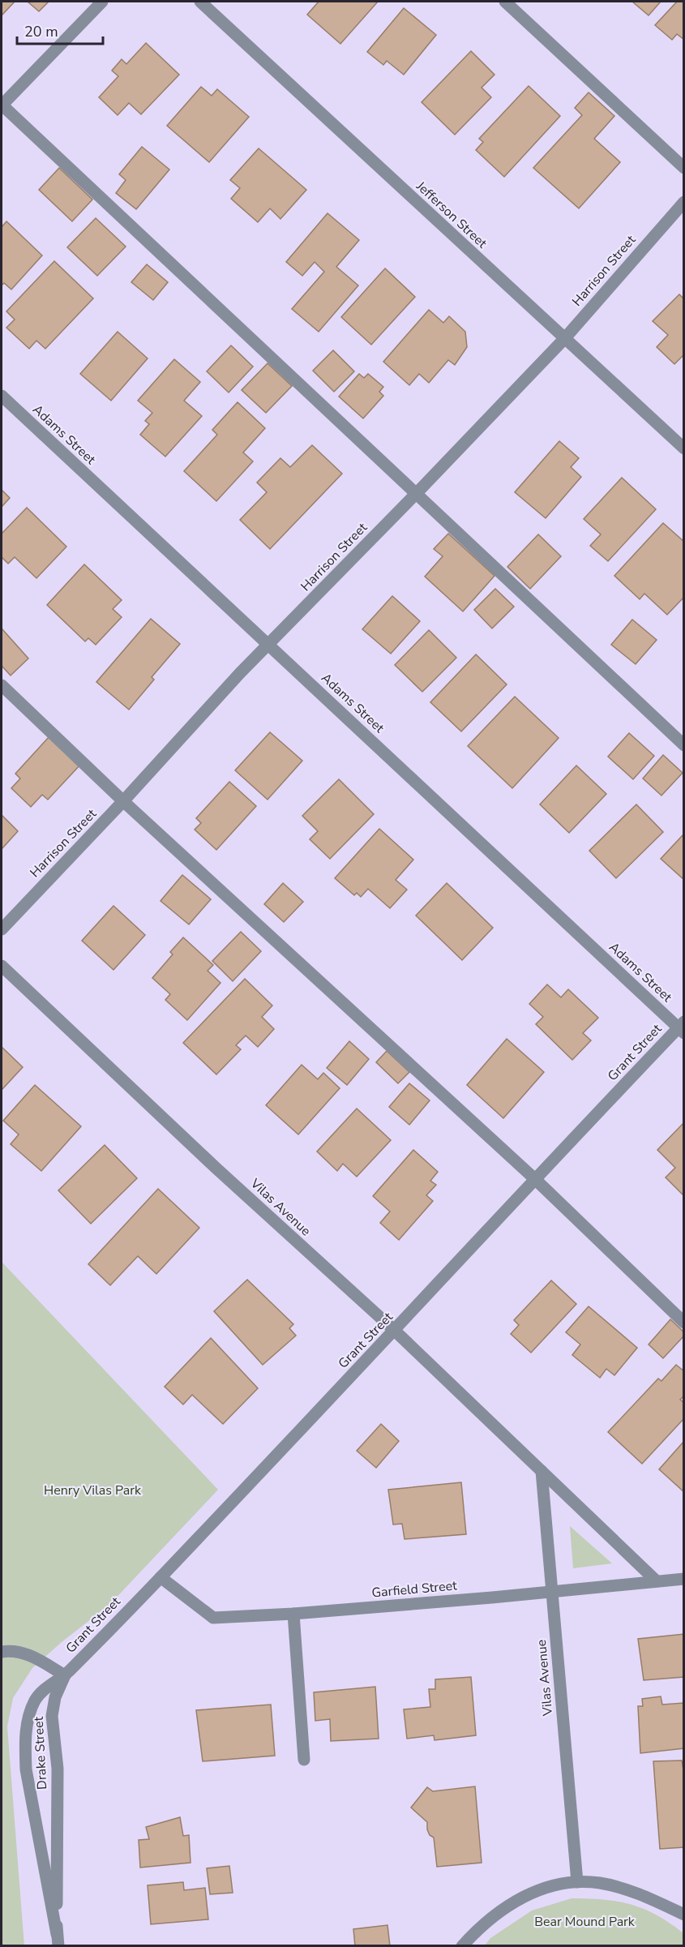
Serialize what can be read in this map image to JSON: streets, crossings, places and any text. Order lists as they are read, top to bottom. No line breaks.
{"streets":{"street":["Jefferson Street","Harrison Street","Adams Street","Grant Street","Vilas Avenue","Garfield Street","Drake Street"]},"crossings":[["Jefferson Street","Harrison Street"],["Harrison Street","Adams Street"],["Adams Street","Grant Street"],["Grant Street","Vilas Avenue"],["Grant Street","Garfield Street"],["Grant Street","Drake Street"],["Vilas Avenue","Garfield Street"]],"parks":["Henry Vilas Park","Bear Mound Park"],"scale_bar":"20 m"}
